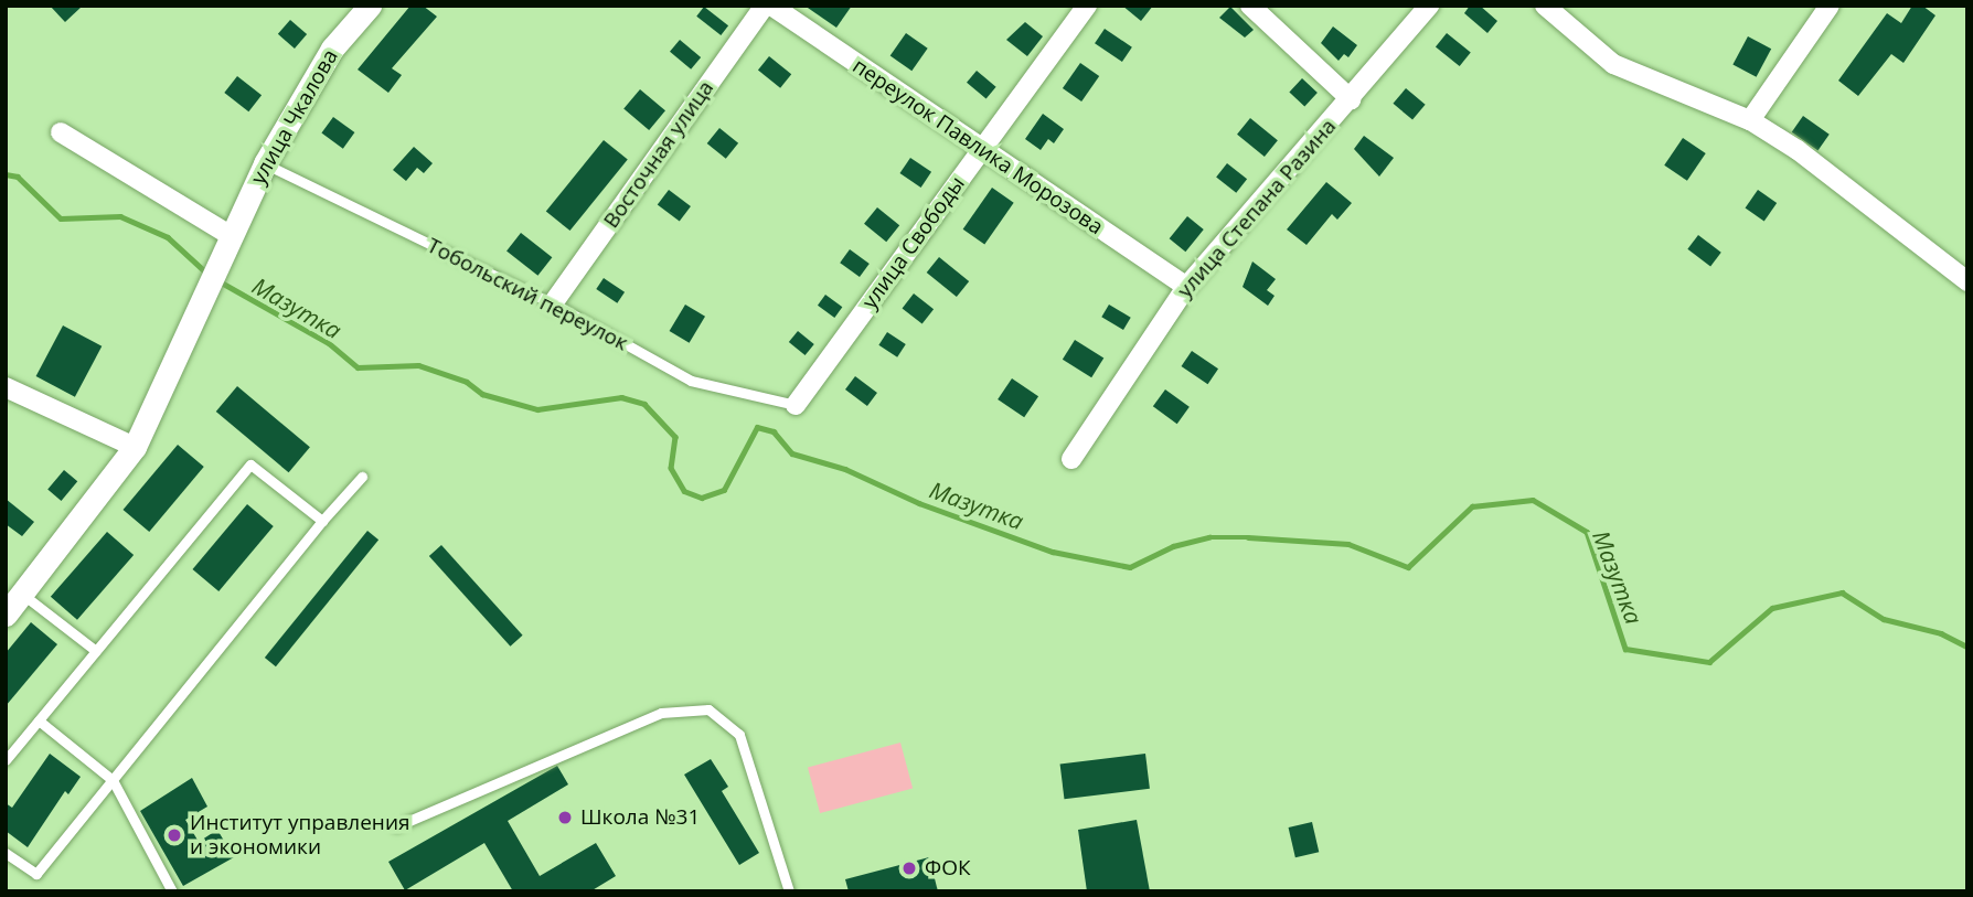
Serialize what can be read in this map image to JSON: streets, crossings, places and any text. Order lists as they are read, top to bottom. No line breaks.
{"streets":{"street":["улица Чкалова","переулок Павлика Морозова","Восточная улица","улица Степана Разина","улица Свободы"],"lane":["Тобольский переулок"]},"crossings":[["улица Чкалова","Тобольский переулок"],["переулок Павлика Морозова","улица Степана Разина"],["переулок Павлика Морозова","улица Свободы"],["Восточная улица","Тобольский переулок"],["улица Свободы","Тобольский переулок"]],"water":["Мазутка"],"places":["Школа №31","Институт управления и экономики","ФОК"]}
